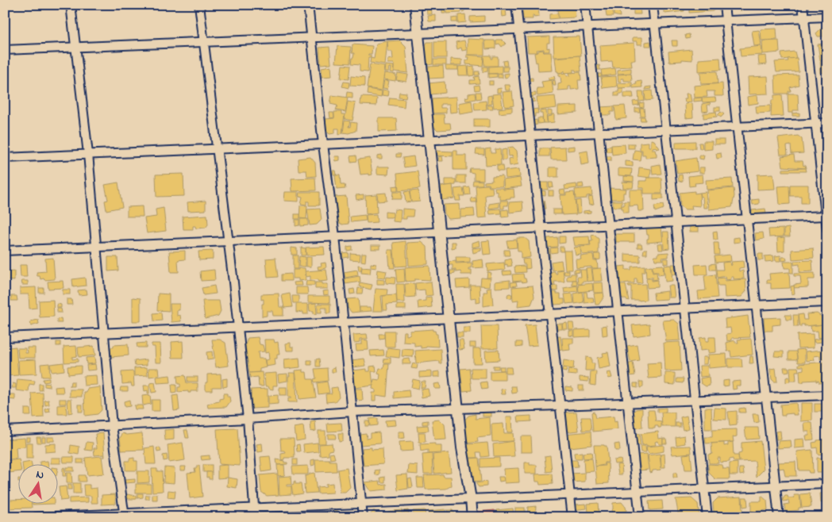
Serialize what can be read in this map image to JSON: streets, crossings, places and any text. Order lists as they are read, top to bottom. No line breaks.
{"north":"top"}
